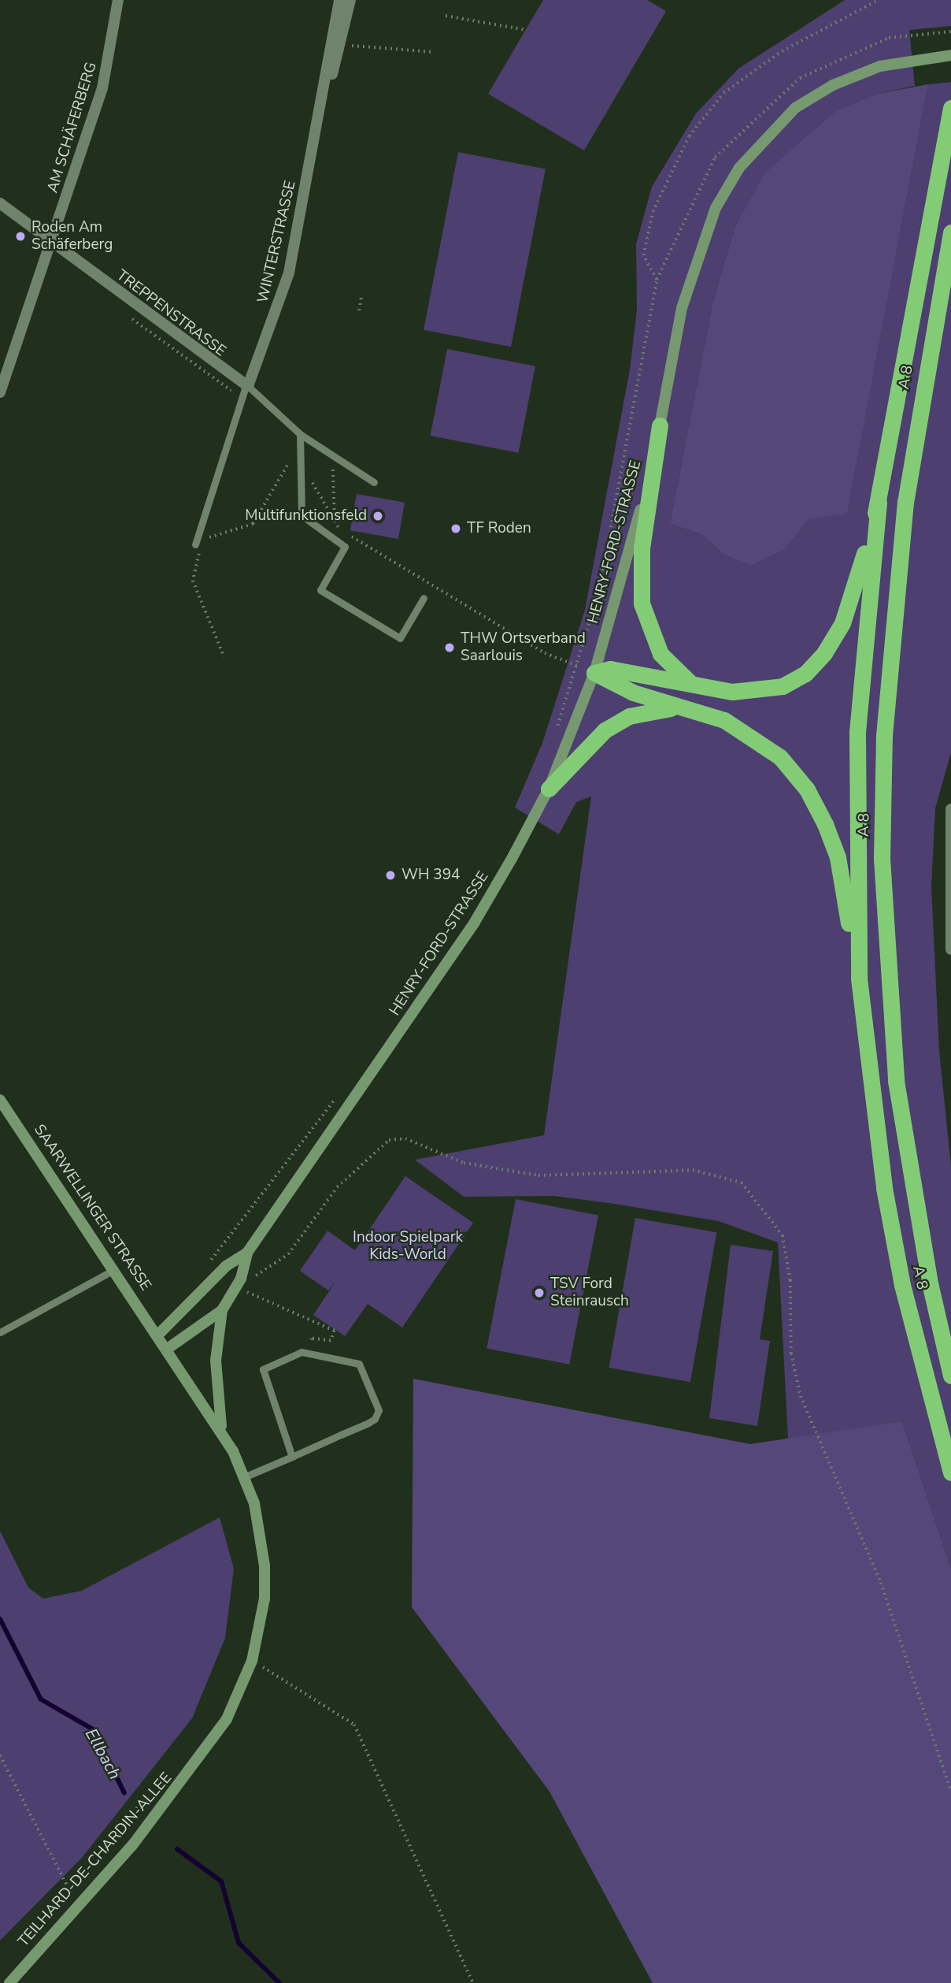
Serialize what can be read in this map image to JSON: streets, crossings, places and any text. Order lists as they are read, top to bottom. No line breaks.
{"streets":{"highway":["A 8"],"street":["AM SCHÄFERBERG","WINTERSTRASSE","TREPPENSTRASSE","HENRY-FORD-STRASSE","SAARWELLINGER STRASSE","TEILHARD-DE-CHARDIN-ALLEE"]},"crossings":[["AM SCHÄFERBERG","TREPPENSTRASSE"],["WINTERSTRASSE","TREPPENSTRASSE"],["HENRY-FORD-STRASSE","SAARWELLINGER STRASSE"],["HENRY-FORD-STRASSE","TEILHARD-DE-CHARDIN-ALLEE"],["SAARWELLINGER STRASSE","TEILHARD-DE-CHARDIN-ALLEE"]],"water":["Ellbach"],"parks":["Indoor Spielpark Kids-World"],"places":["Roden Am Schäferberg","Multifunktionsfeld","TF Roden","THW Ortsverband Saarlouis","WH 394","TSV Ford Steinrausch"]}
